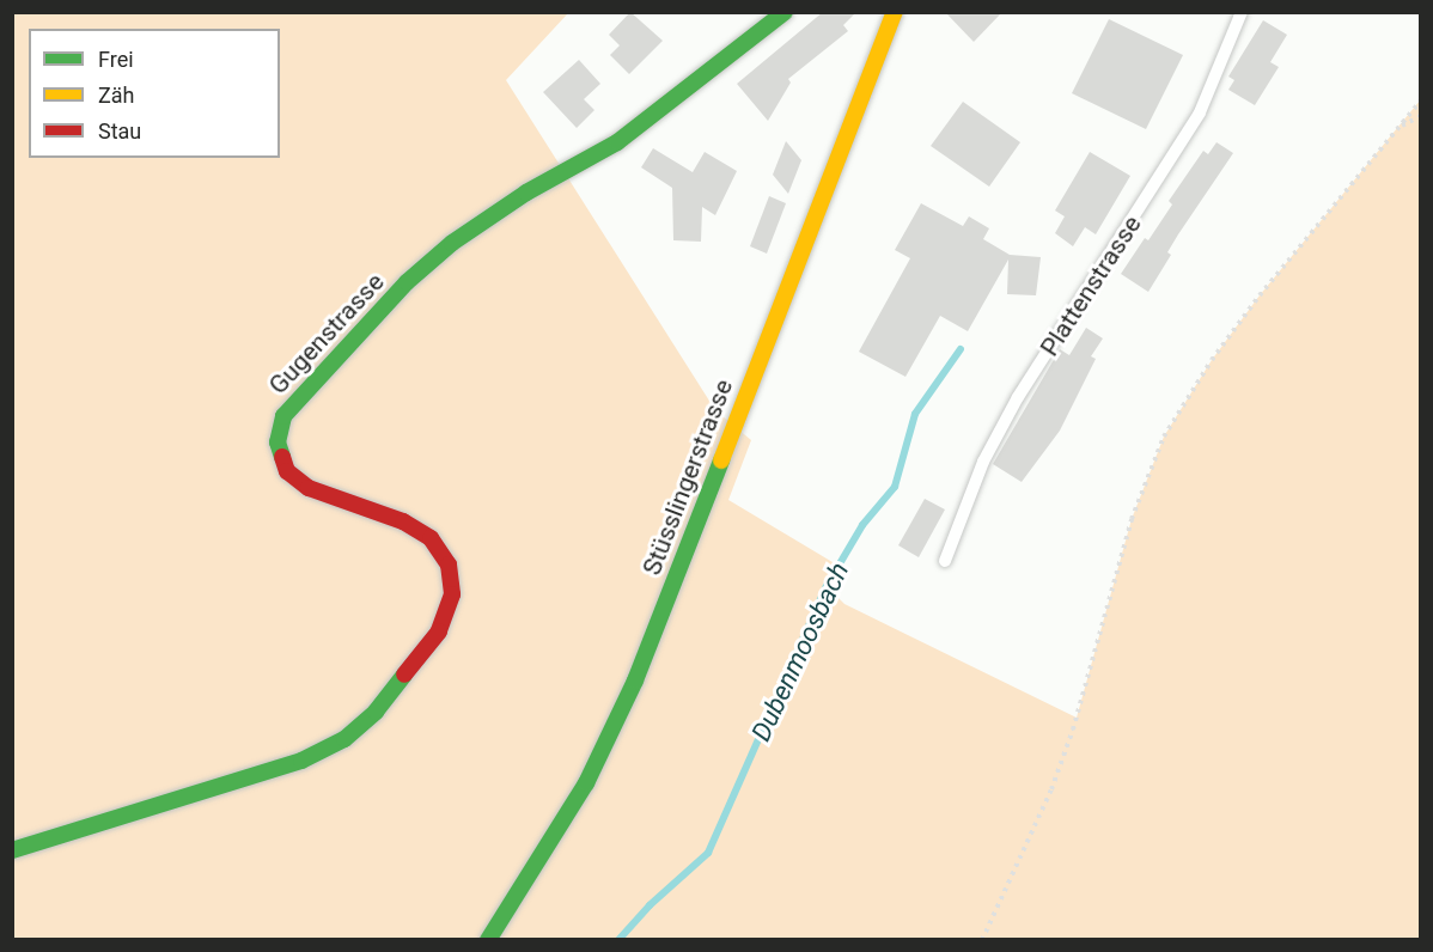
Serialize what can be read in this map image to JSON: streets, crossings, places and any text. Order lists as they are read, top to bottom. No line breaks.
{"streets":{"street":["Gugenstrasse","Stüsslingerstrasse"],"lane":["Plattenstrasse"]},"water":["Dubenmoosbach"],"legend":["Frei","Zäh","Stau"]}
